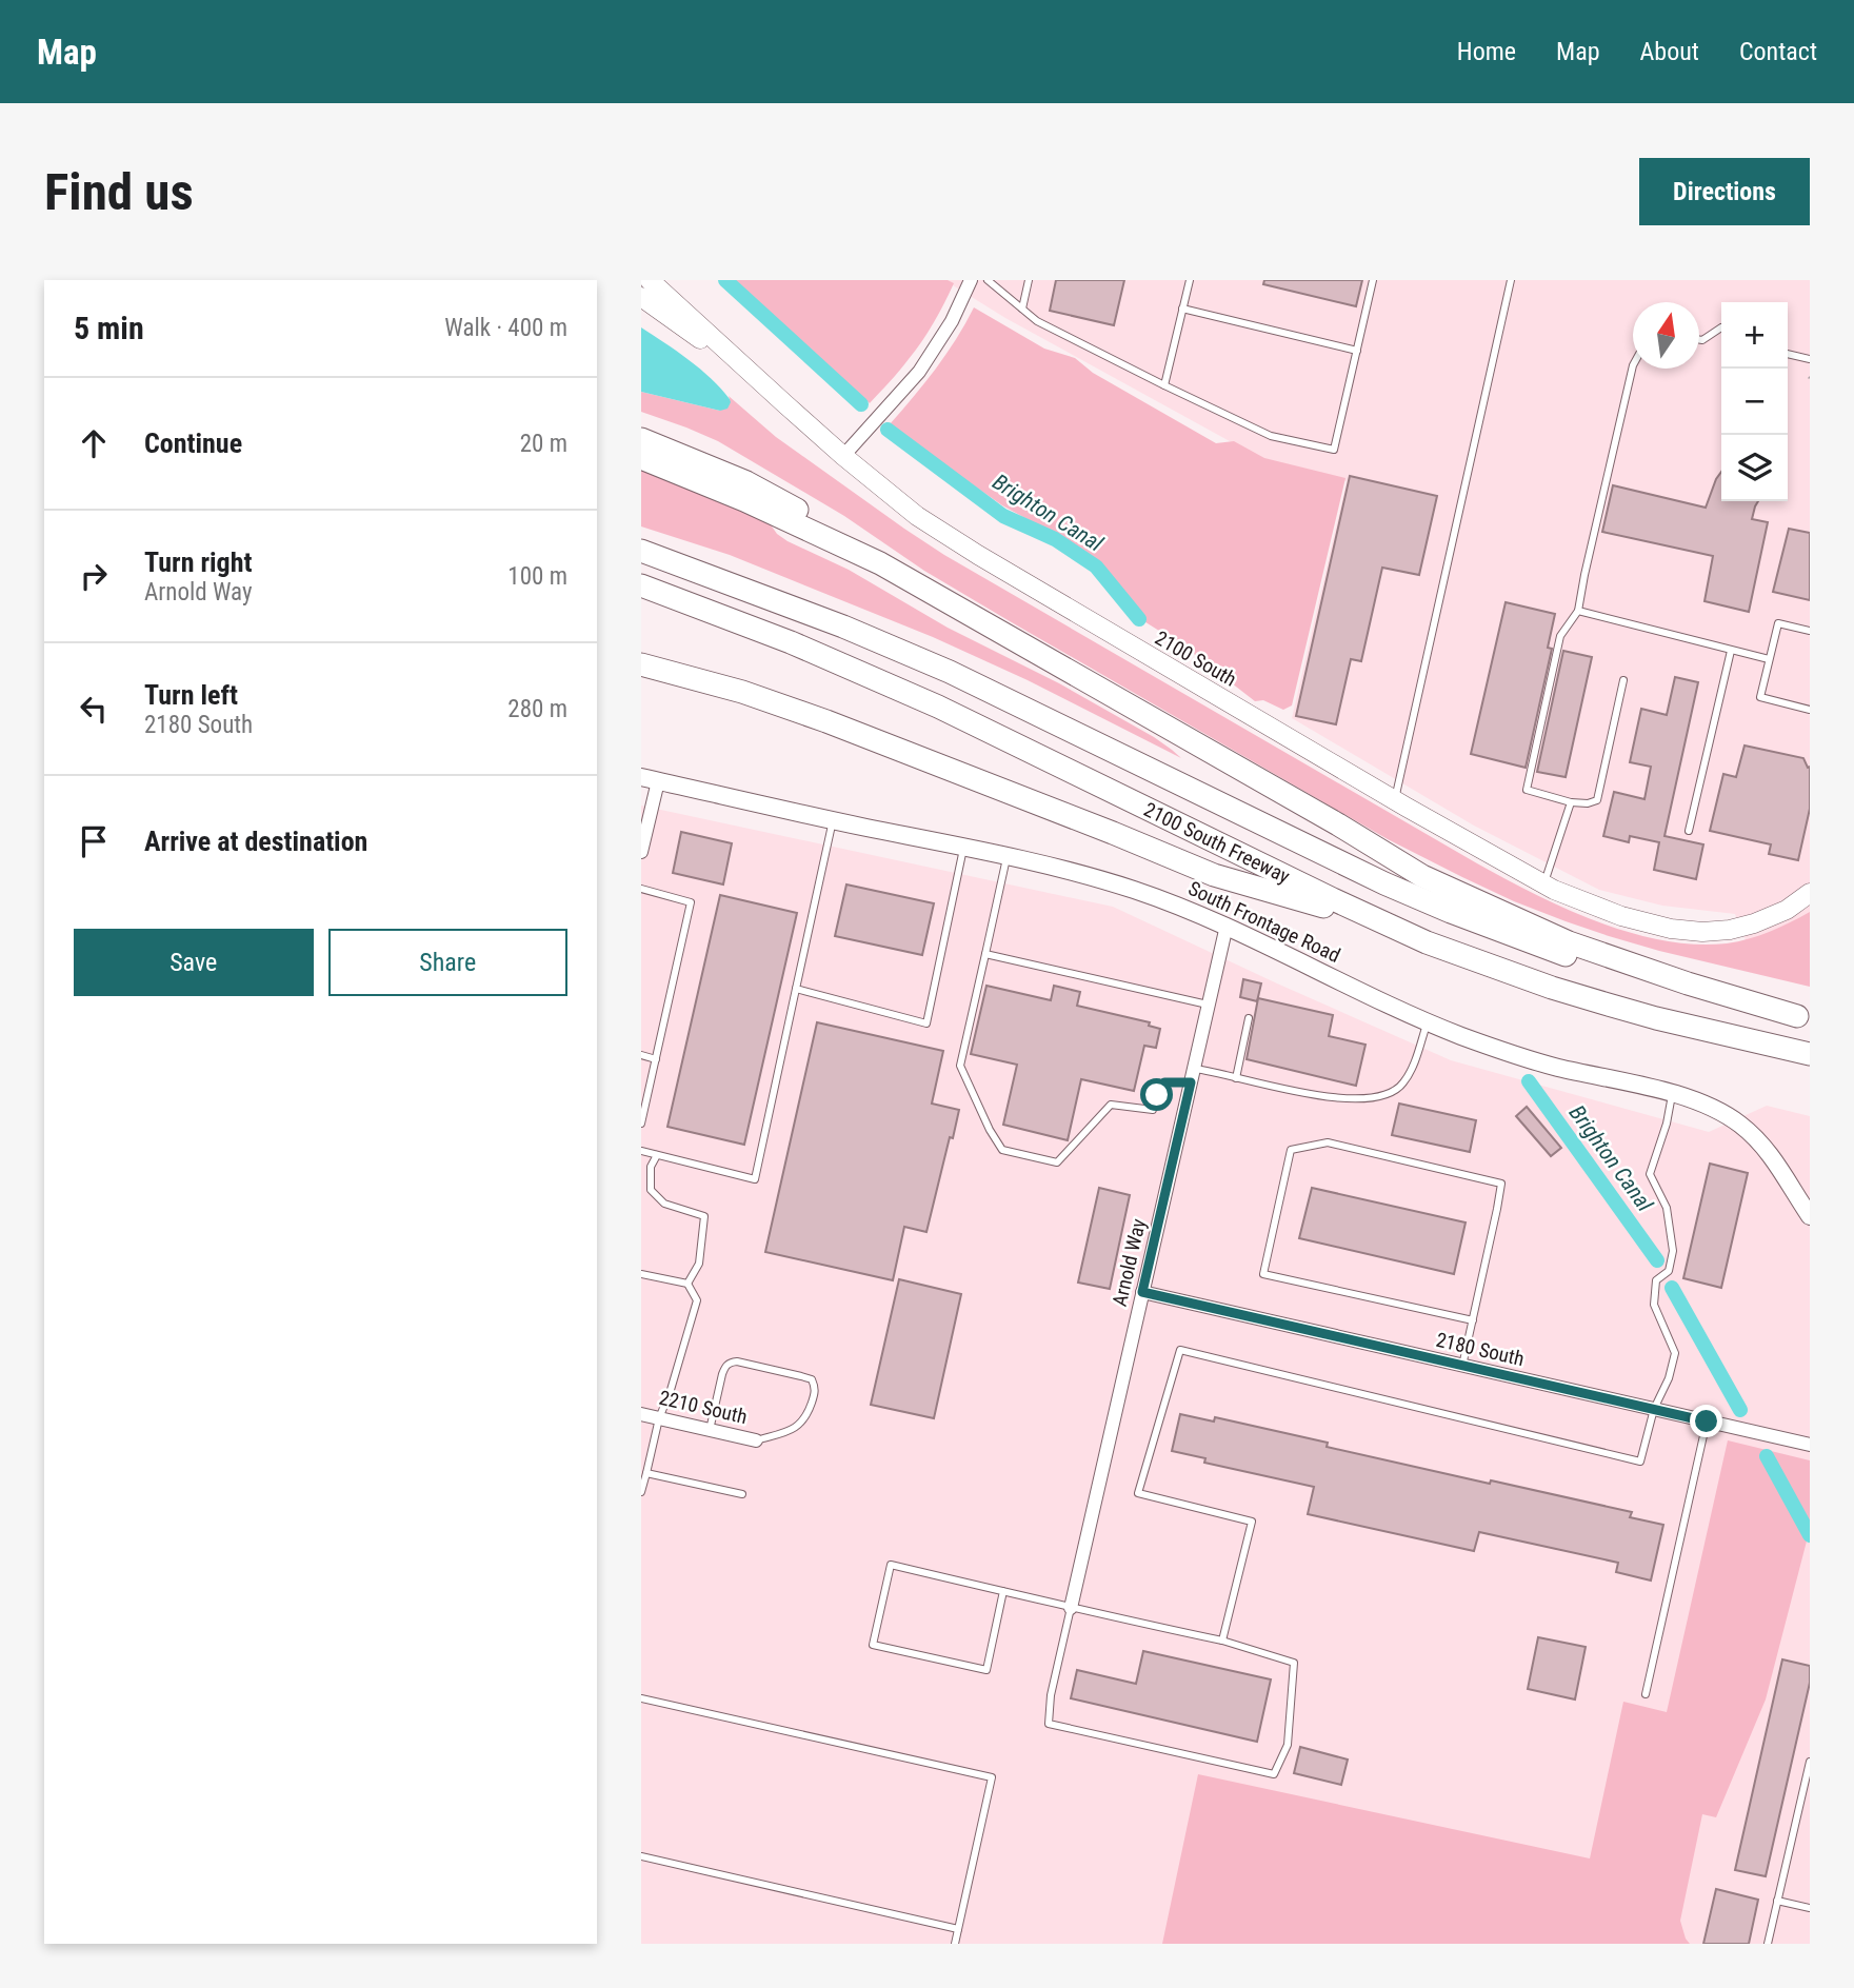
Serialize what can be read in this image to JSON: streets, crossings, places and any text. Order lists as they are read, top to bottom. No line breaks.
{"streets":{"highway":["2100 South Freeway"],"main road":["2100 South"],"street":["South Frontage Road","Arnold Way","2180 South","2210 South"]},"crossings":[["South Frontage Road","Arnold Way"],["Arnold Way","2180 South"]],"water":["Brighton Canal"],"north":"top","page":{"header":"Map","nav":["Home","Map","About","Contact"],"buttons":["Directions",["Save","Share"]],"title":"Find us","heading":["5 min","Walk · 400 m"],"map_buttons":["+","−"],"list":[["Continue","20 m"],["Turn right","Arnold Way","100 m"],["Turn left","2180 South","280 m"],"Arrive at destination"]}}
